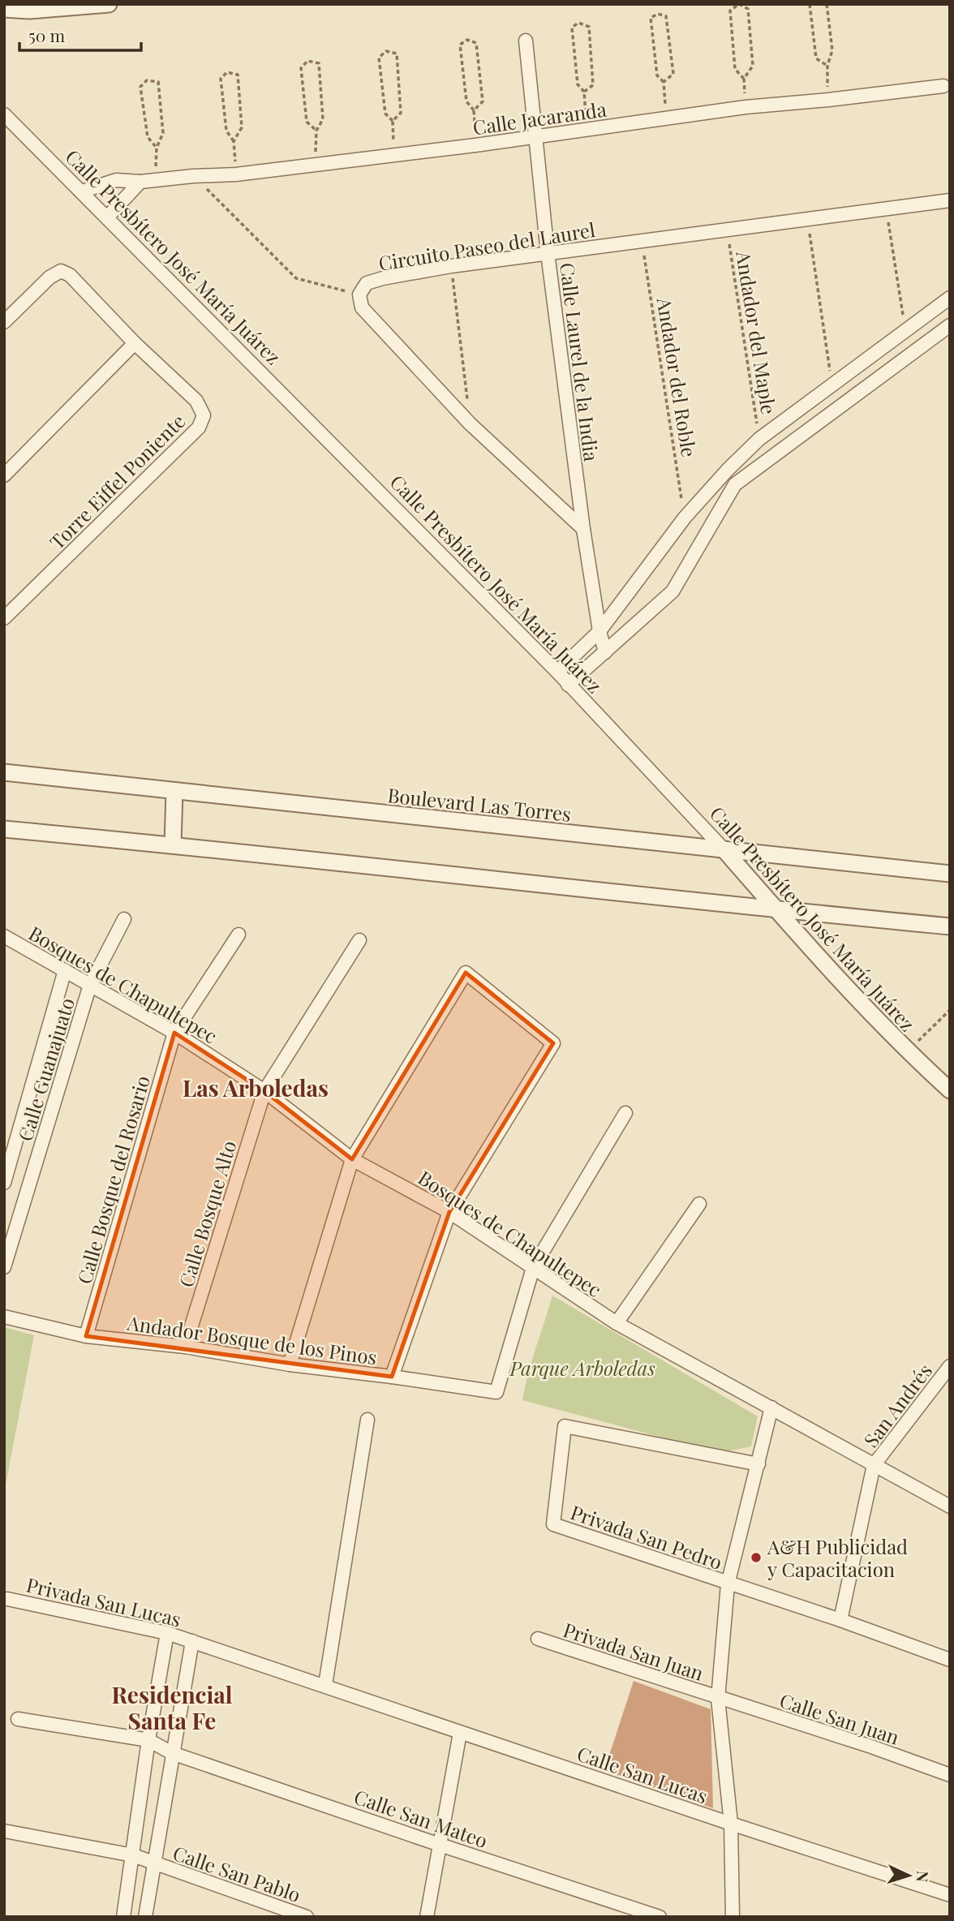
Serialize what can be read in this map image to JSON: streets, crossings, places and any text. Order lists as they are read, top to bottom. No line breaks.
{"streets":{"street":["Calle Jacaranda","Circuito Paseo del Laurel","Calle Presbítero José María Juárez","Calle Laurel de la India","Torre Eiffel Poniente","Boulevard Las Torres","Bosques de Chapultepec","Calle Guanajuato","Calle Bosque del Rosario","Calle Bosque Alto","Andador Bosque de los Pinos","San Andrés","Privada San Pedro","Privada San Lucas","Privada San Juan","Calle San Juan","Calle San Lucas","Calle San Mateo","Calle San Pablo"],"path":["Andador del Maple","Andador del Roble"]},"crossings":[["Calle Jacaranda","Calle Presbítero José María Juárez"],["Calle Jacaranda","Calle Laurel de la India"],["Circuito Paseo del Laurel","Andador del Maple"],["Circuito Paseo del Laurel","Calle Laurel de la India"],["Circuito Paseo del Laurel","Andador del Roble"],["Calle Presbítero José María Juárez","Boulevard Las Torres"],["Bosques de Chapultepec","Calle Guanajuato"],["Bosques de Chapultepec","Calle Bosque del Rosario"],["Bosques de Chapultepec","Calle Bosque Alto"],["Bosques de Chapultepec","Andador Bosque de los Pinos"],["Bosques de Chapultepec","San Andrés"],["Calle Bosque del Rosario","Andador Bosque de los Pinos"],["Calle Bosque Alto","Andador Bosque de los Pinos"],["Privada San Lucas","Calle San Lucas"],["Privada San Juan","Calle San Juan"]],"districts":["Las Arboledas","Residencial Santa Fe"],"parks":["Parque Arboledas"],"places":["A&H Publicidad y Capacitacion"],"scale_bar":"50 m","north":"right"}
